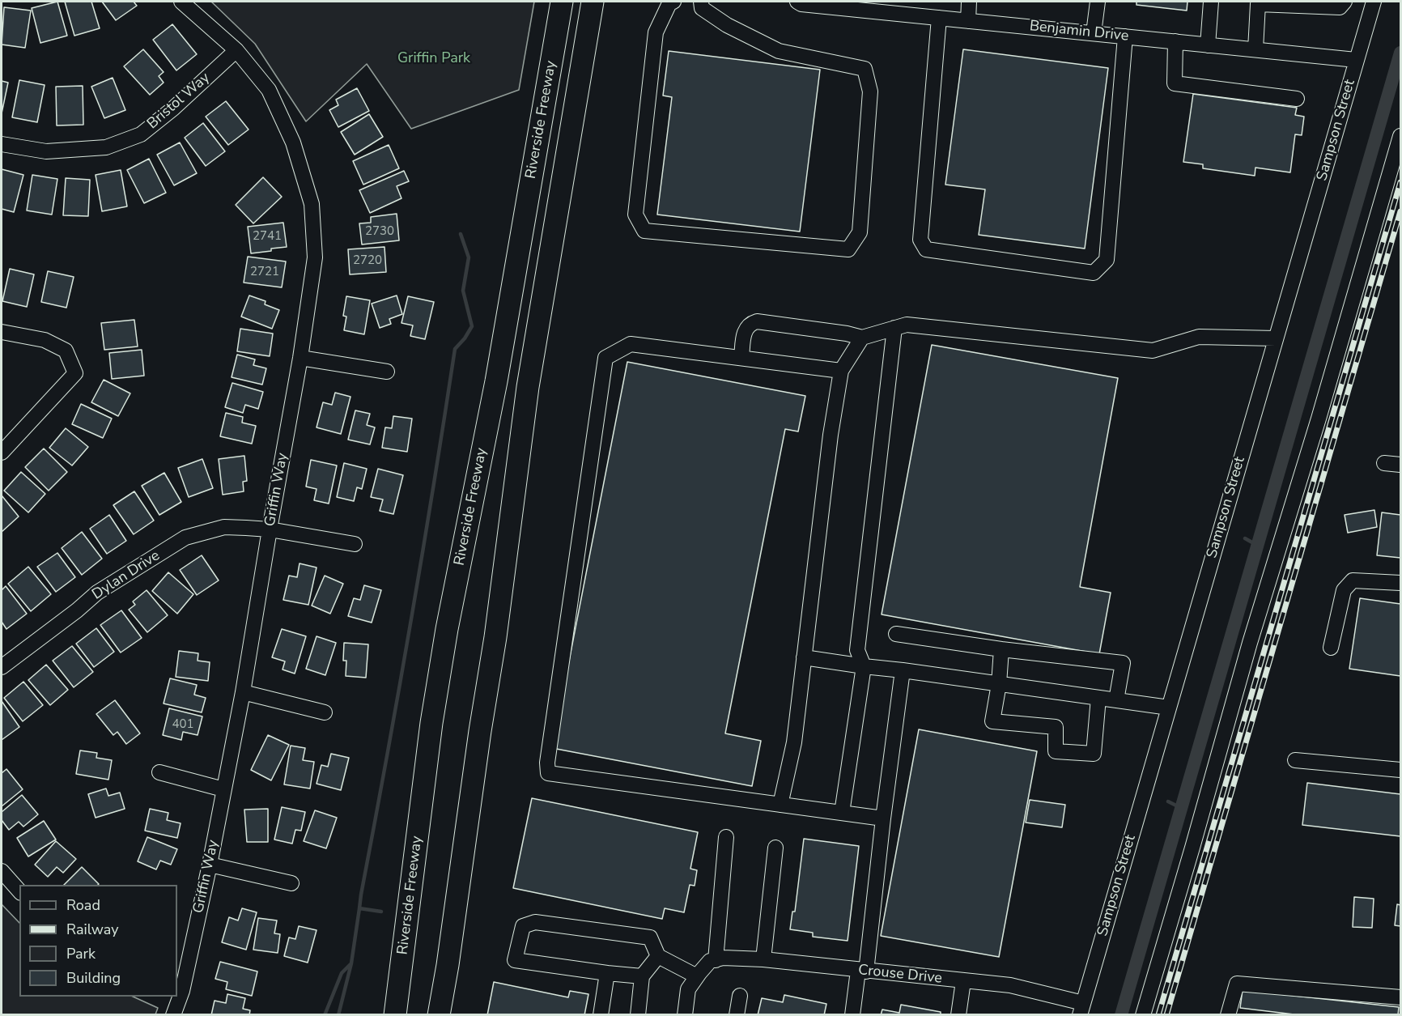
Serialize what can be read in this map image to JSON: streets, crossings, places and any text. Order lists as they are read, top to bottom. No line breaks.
{"streets":{"highway":["Riverside Freeway"],"street":["Benjamin Drive","Bristol Way","Sampson Street","Griffin Way","Dylan Drive","Crouse Drive"]},"crossings":[["Benjamin Drive","Sampson Street"],["Bristol Way","Griffin Way"],["Sampson Street","Crouse Drive"],["Griffin Way","Dylan Drive"]],"parks":["Griffin Park"],"house_numbers":["2730","2741","2720","2721","401"],"legend":["Road","Railway","Park","Building"]}
